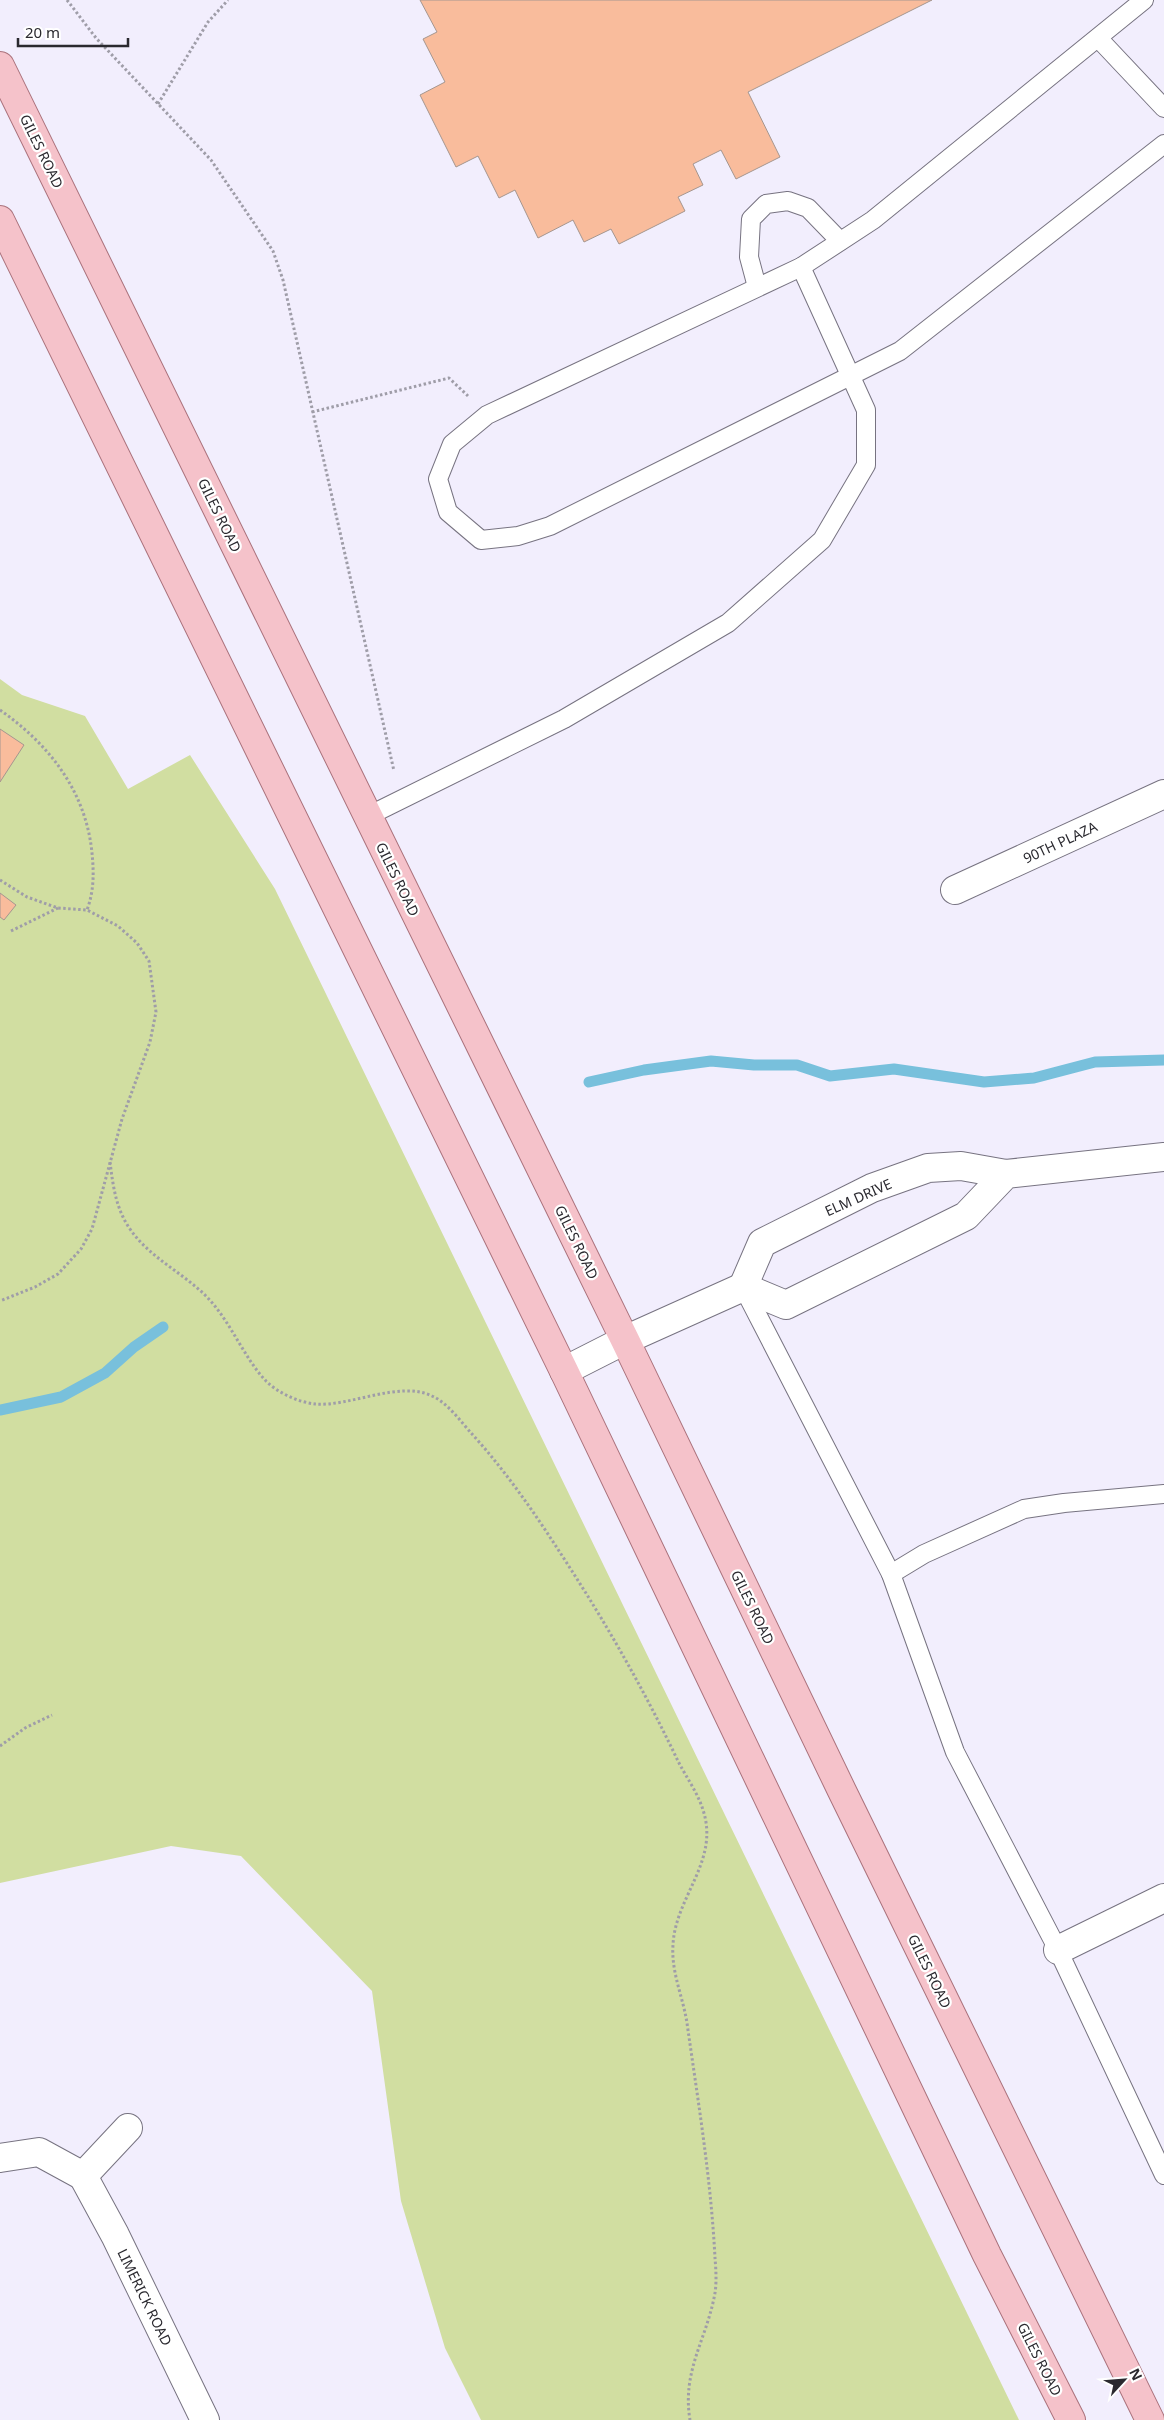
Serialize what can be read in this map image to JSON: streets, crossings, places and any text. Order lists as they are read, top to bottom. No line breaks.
{"streets":{"main road":["GILES ROAD"],"street":["90TH PLAZA","ELM DRIVE","LIMERICK ROAD"]},"scale_bar":"20 m","north":"top right"}
